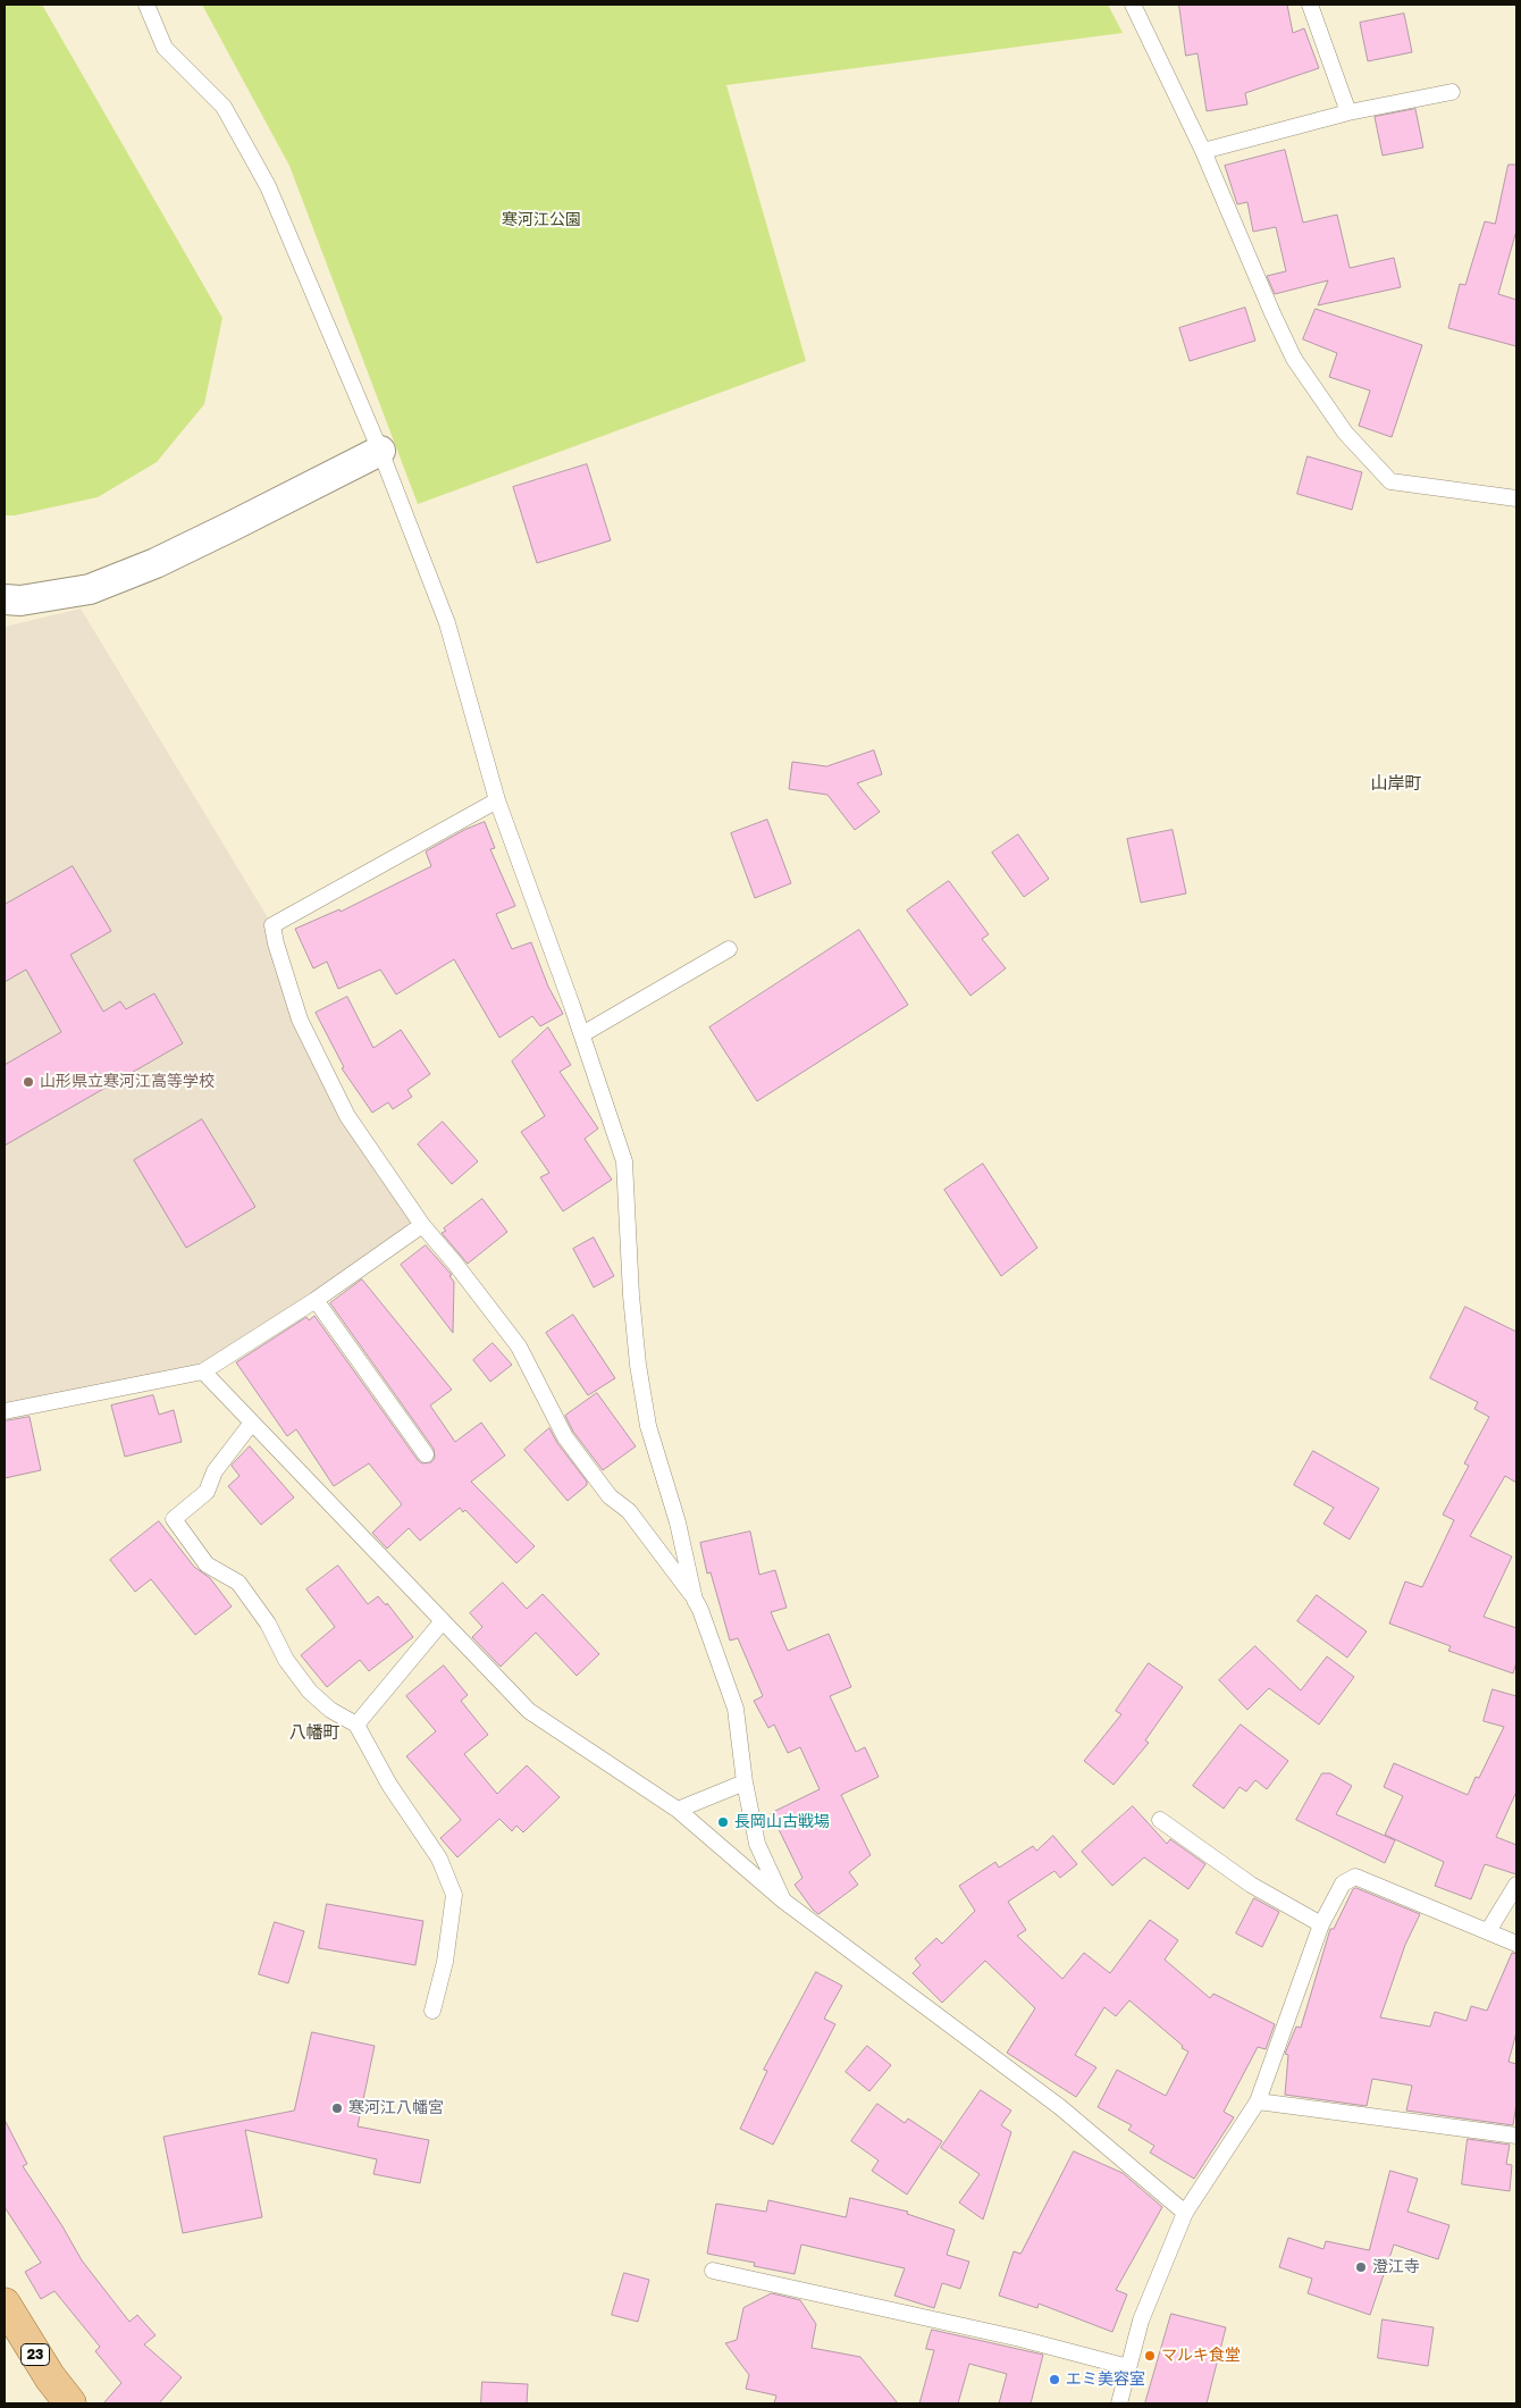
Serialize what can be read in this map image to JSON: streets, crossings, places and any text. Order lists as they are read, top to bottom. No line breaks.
{"streets":{"main road":["23"]},"districts":["山岸町","八幡町"],"parks":["寒河江公園"],"places":["山形県立寒河江高等学校","長岡山古戦場","寒河江八幡宮","澄江寺","マルキ食堂","エミ美容室"]}
